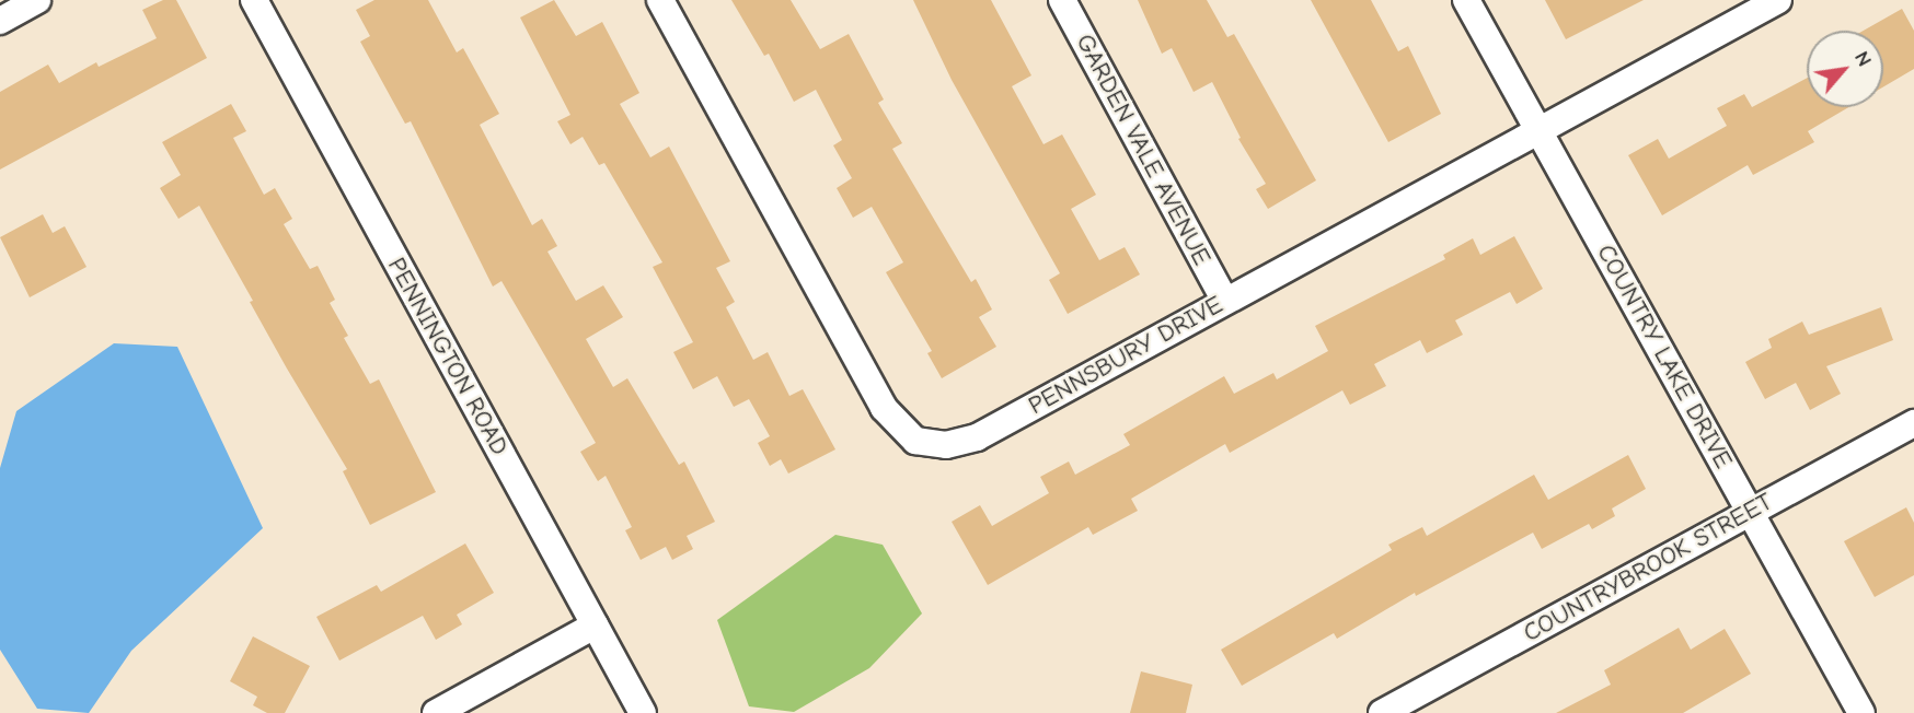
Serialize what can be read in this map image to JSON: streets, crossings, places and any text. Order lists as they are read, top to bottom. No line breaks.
{"streets":{"street":["GARDEN VALE AVENUE","PENNSBURY DRIVE","PENNINGTON ROAD","COUNTRY LAKE DRIVE","COUNTRYBROOK STREET"]},"crossings":[["GARDEN VALE AVENUE","PENNSBURY DRIVE"],["PENNSBURY DRIVE","COUNTRY LAKE DRIVE"],["COUNTRY LAKE DRIVE","COUNTRYBROOK STREET"]],"north":"top right"}
